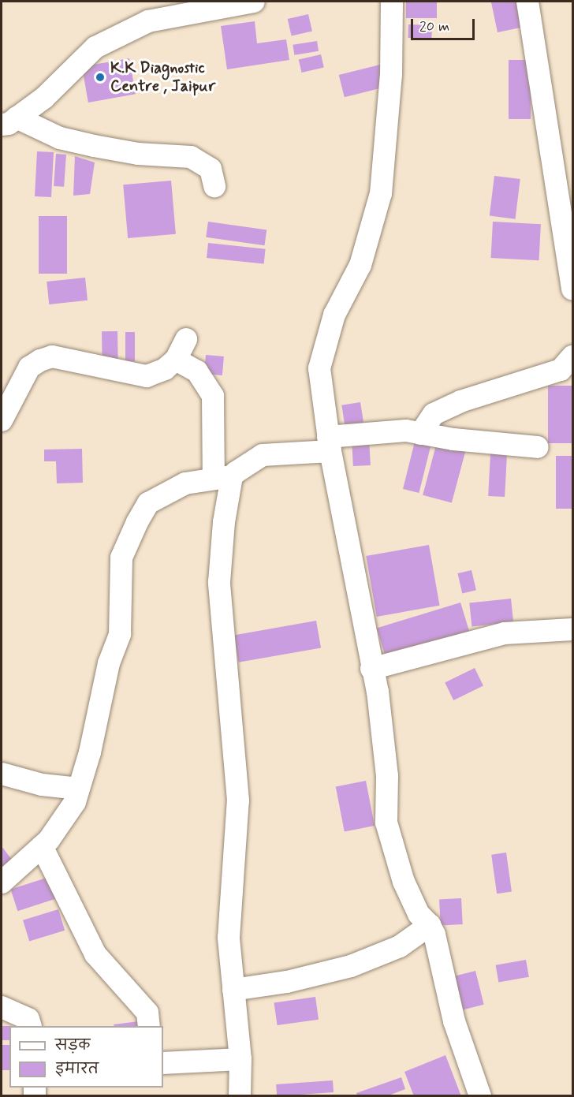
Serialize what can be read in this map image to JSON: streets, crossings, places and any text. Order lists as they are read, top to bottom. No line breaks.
{"places":["K.K Diagnostic Centre , Jaipur"],"legend":["सड़क","इमारत"],"scale_bar":"20 m"}
